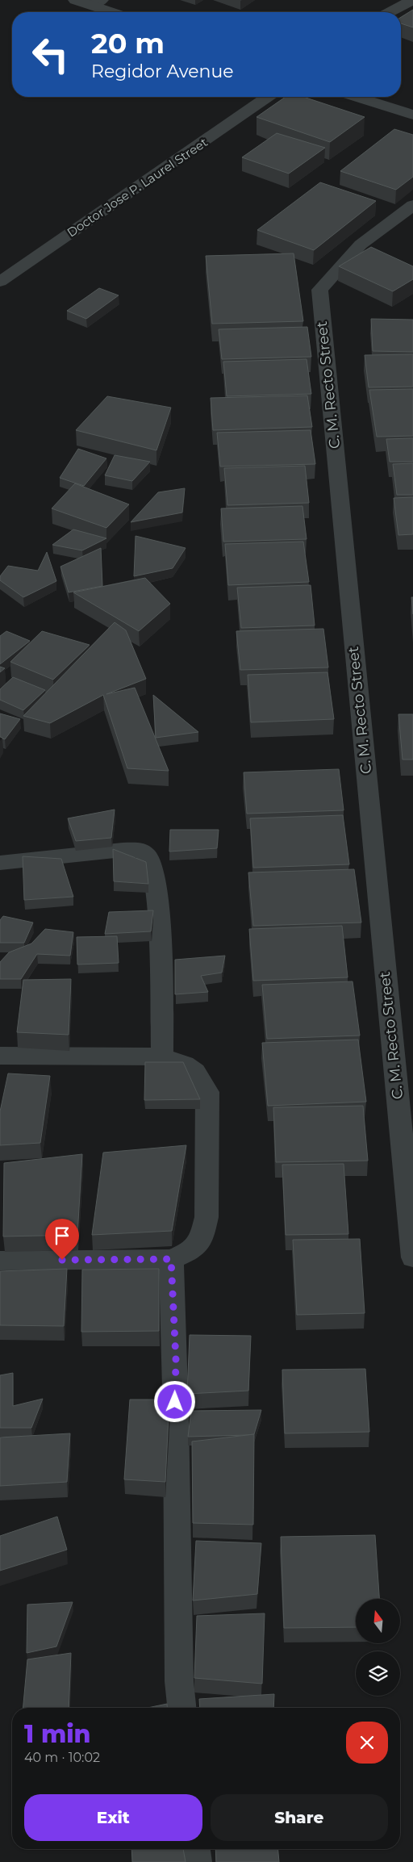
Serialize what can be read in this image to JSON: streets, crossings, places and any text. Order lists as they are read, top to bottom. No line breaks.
{"streets":{"street":["Doctor Jose P. Laurel Street","C. M. Recto Street"]},"north":"top","page":{"turn":["20 m","Regidor Avenue"],"heading":["1 min","40 m · 10:02"],"buttons":["Exit","Share"]}}
